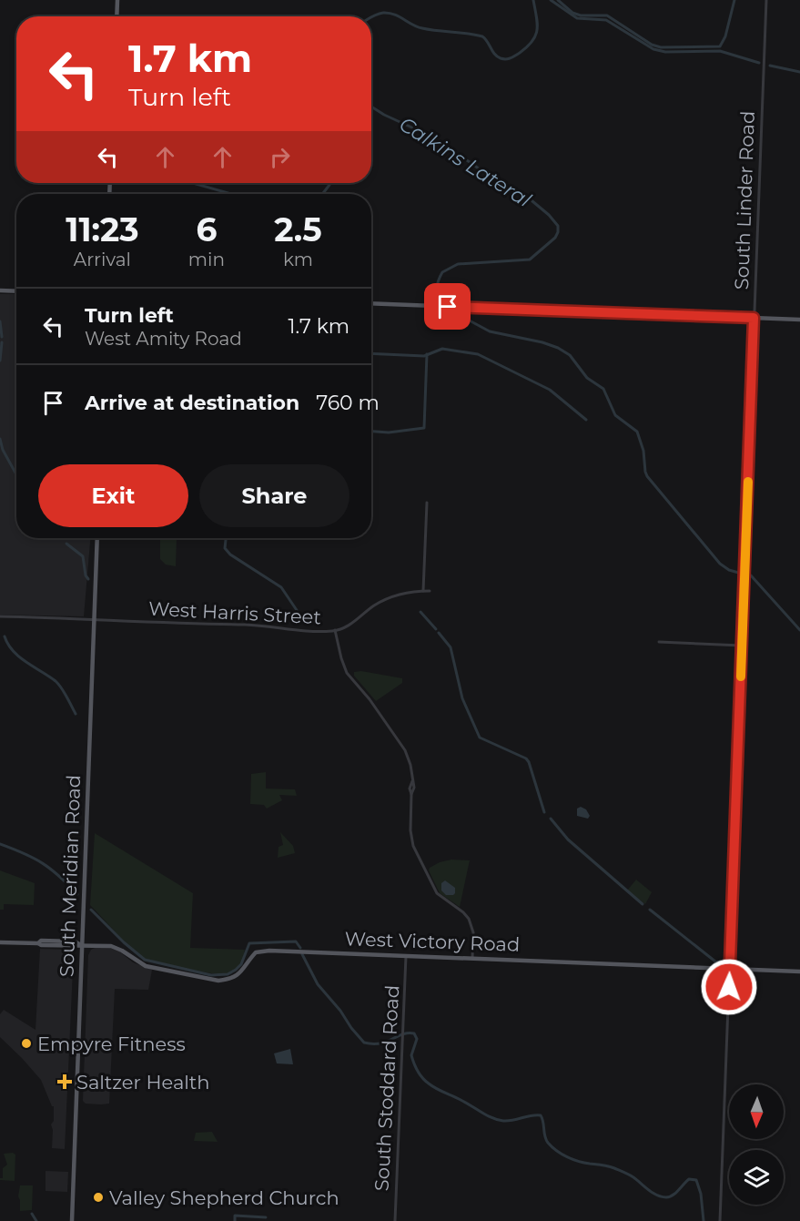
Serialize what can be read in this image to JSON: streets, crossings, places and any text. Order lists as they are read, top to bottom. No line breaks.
{"streets":{"main road":["South Meridian Road","West Victory Road"],"street":["South Linder Road","West Harris Street","South Stoddard Road"]},"crossings":[["South Linder Road","West Victory Road"],["West Harris Street","South Meridian Road"],["South Meridian Road","West Victory Road"],["West Victory Road","South Stoddard Road"]],"water":["Calkins Lateral"],"places":{"other":["Empyre Fitness","Valley Shepherd Church"],"health":["Saltzer Health"]},"north":"bottom","page":{"turn":["1.7 km","Turn left"],"eta":["11:23","Arrival","6","min","2.5","km"],"list":[{"name":"Turn left","note":"West Amity Road","value":"1.7 km"},{"name":"Arrive at destination","value":"760 m"}],"buttons":["Exit","Share"]}}
